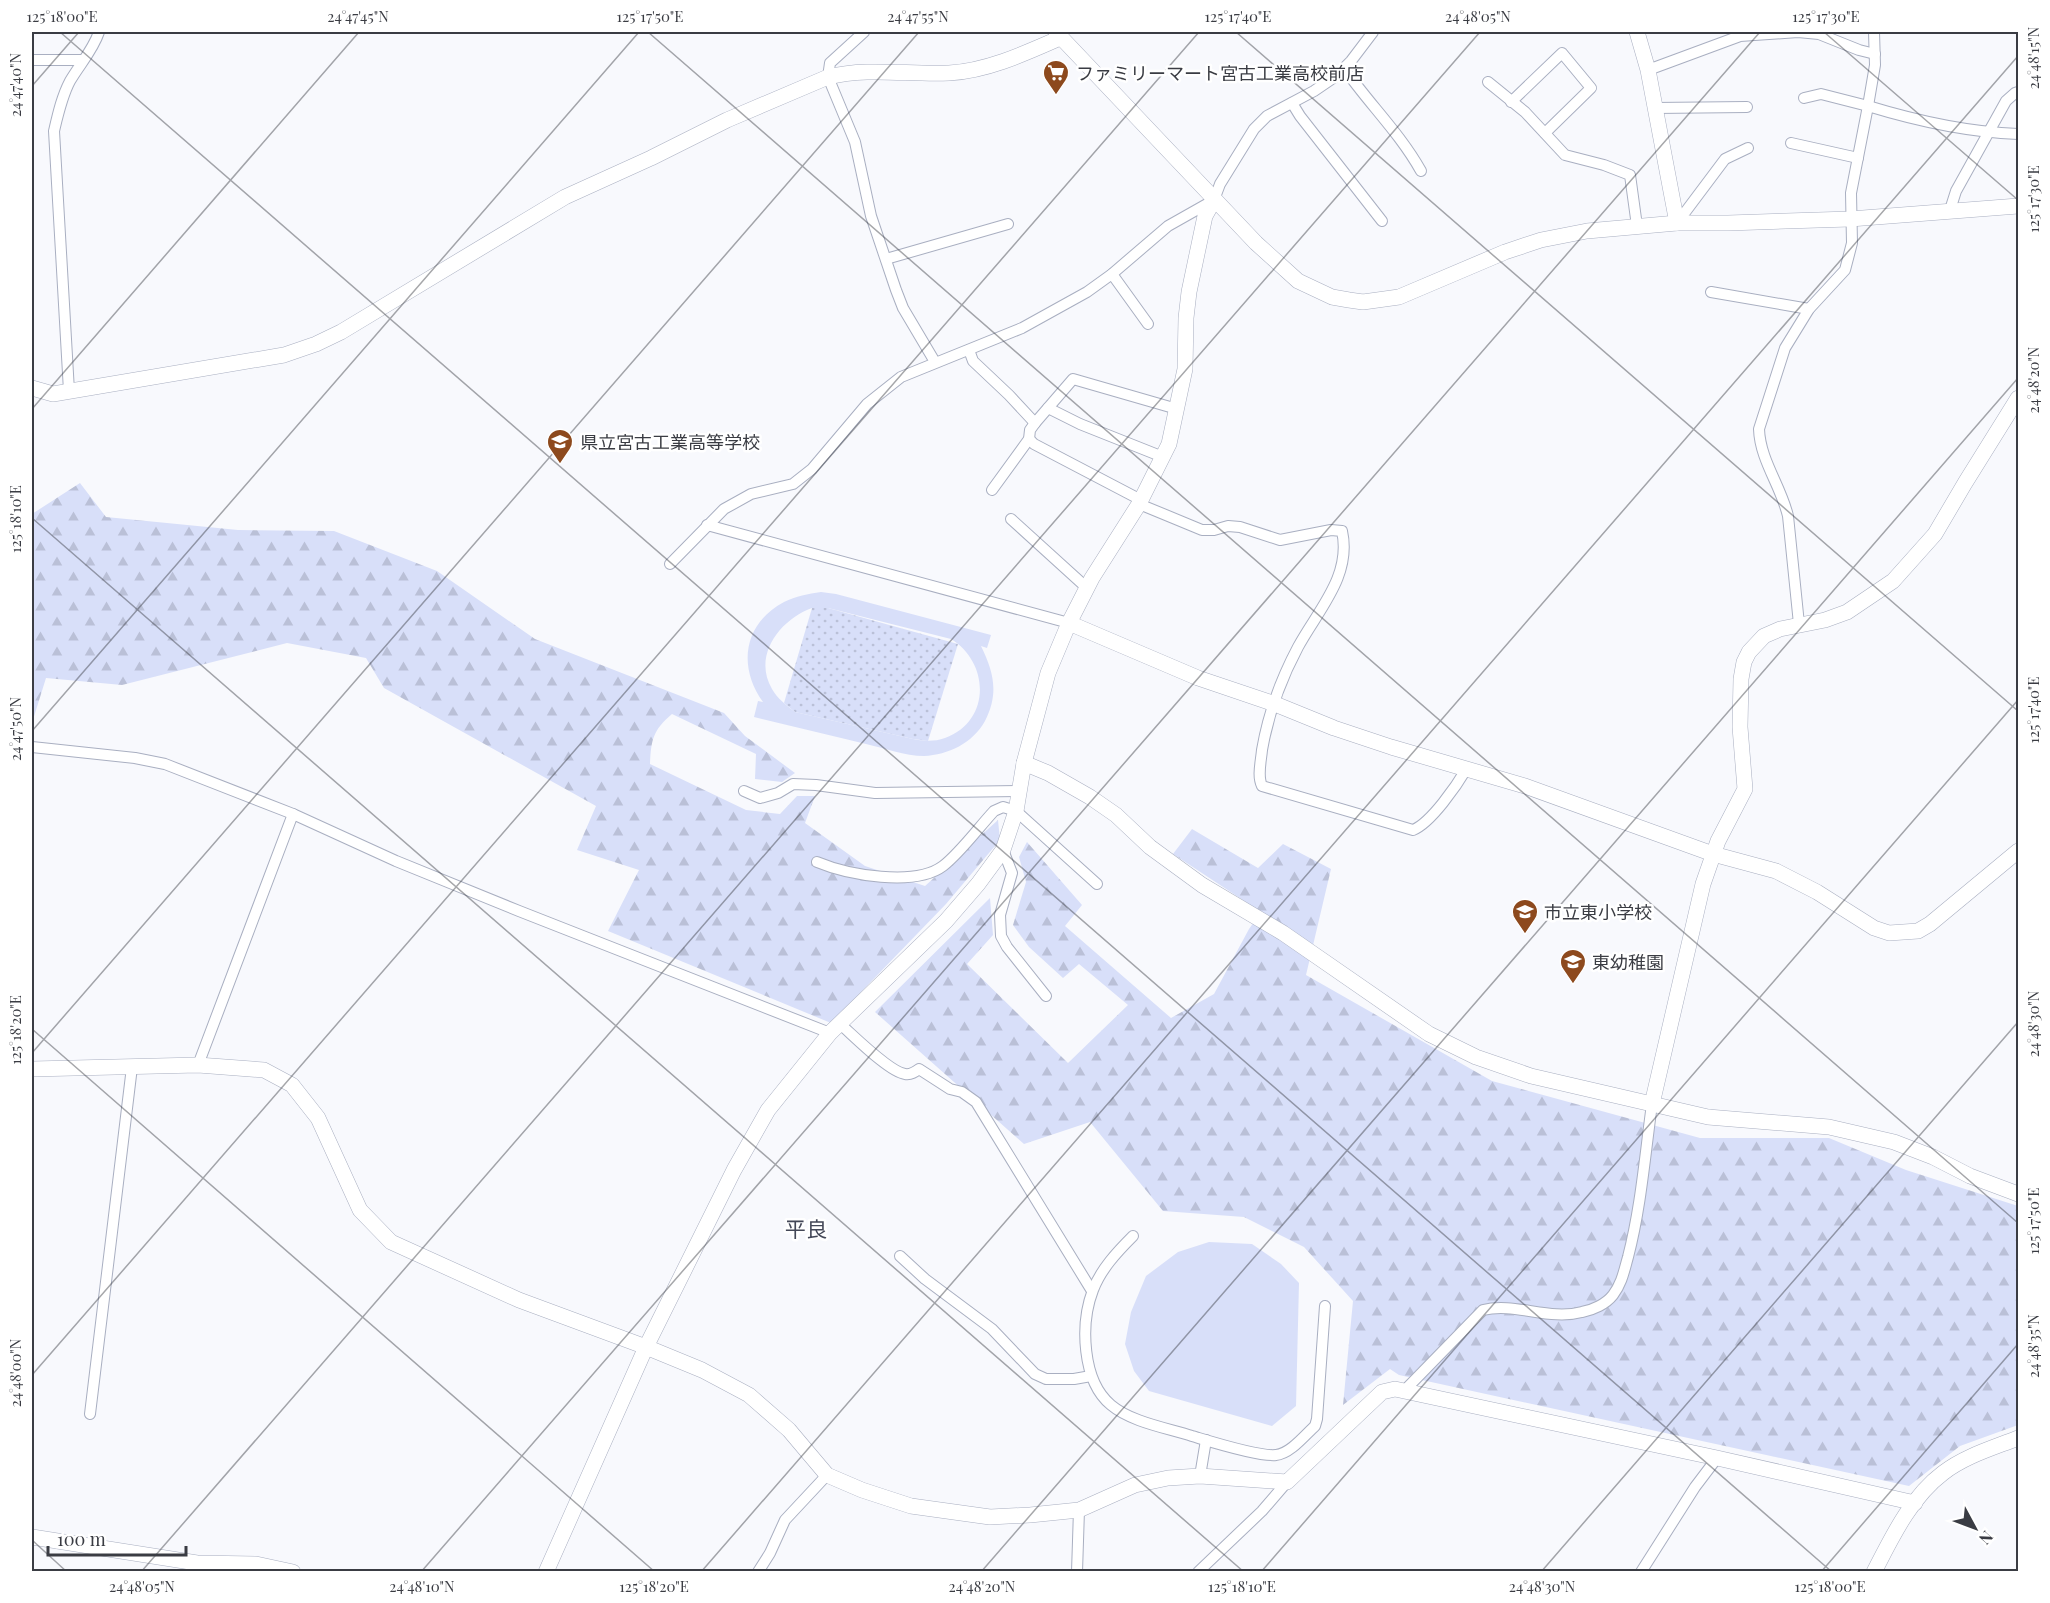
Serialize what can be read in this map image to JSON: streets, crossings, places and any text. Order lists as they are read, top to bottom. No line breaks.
{"districts":["平良"],"places":{"supermarket":["ファミリーマート宮古工業高校前店"],"school or university":["県立宮古工業高等学校","市立東小学校","東幼稚園"]},"scale_bar":"100 m","north":"bottom right","coordinates":["125°18'00\"E","24°47'45\"N","125°17'50\"E","24°47'55\"N","125°17'40\"E","24°48'05\"N","125°17'30\"E","24°48'15\"N","24°47'40\"N","24°48'20\"N","125°18'10\"E","24°47'50\"N","24°48'30\"N","125°18'20\"E","24°48'35\"N","24°48'00\"N","24°48'10\"N"]}
